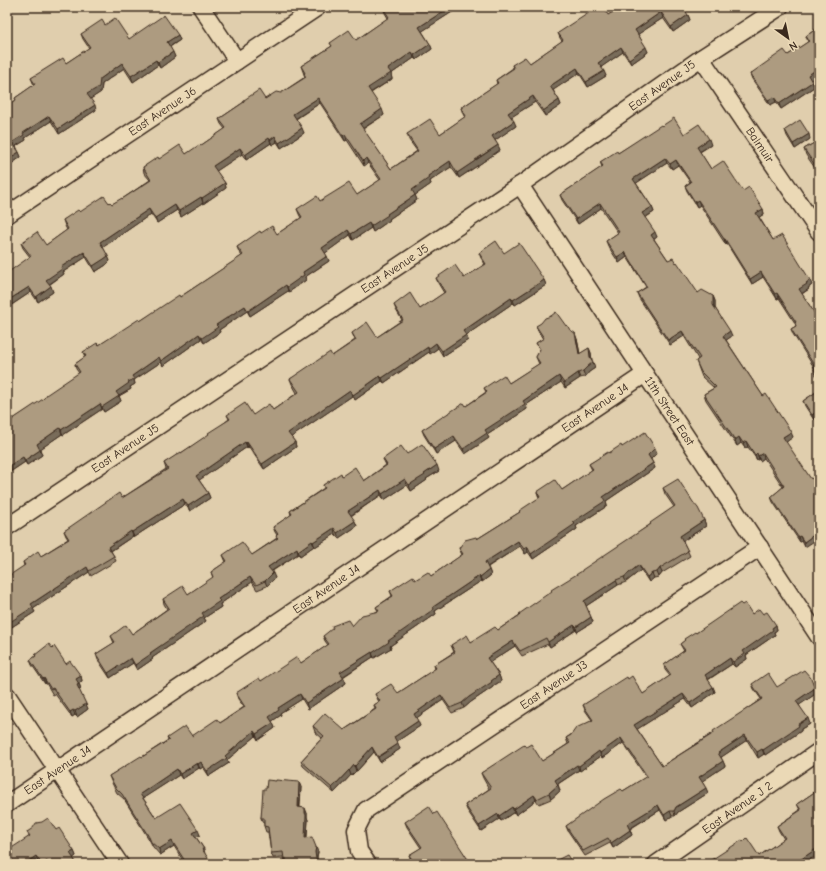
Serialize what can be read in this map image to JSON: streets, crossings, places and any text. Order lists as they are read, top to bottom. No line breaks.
{"streets":{"street":["East Avenue J5","East Avenue J6","Balmuir","East Avenue J4","11th Street East","East Avenue J3","East Avenue J 2"]},"crossings":[["East Avenue J5","Balmuir"],["East Avenue J5","11th Street East"],["East Avenue J4","11th Street East"],["11th Street East","East Avenue J3"]],"north":"bottom right"}
